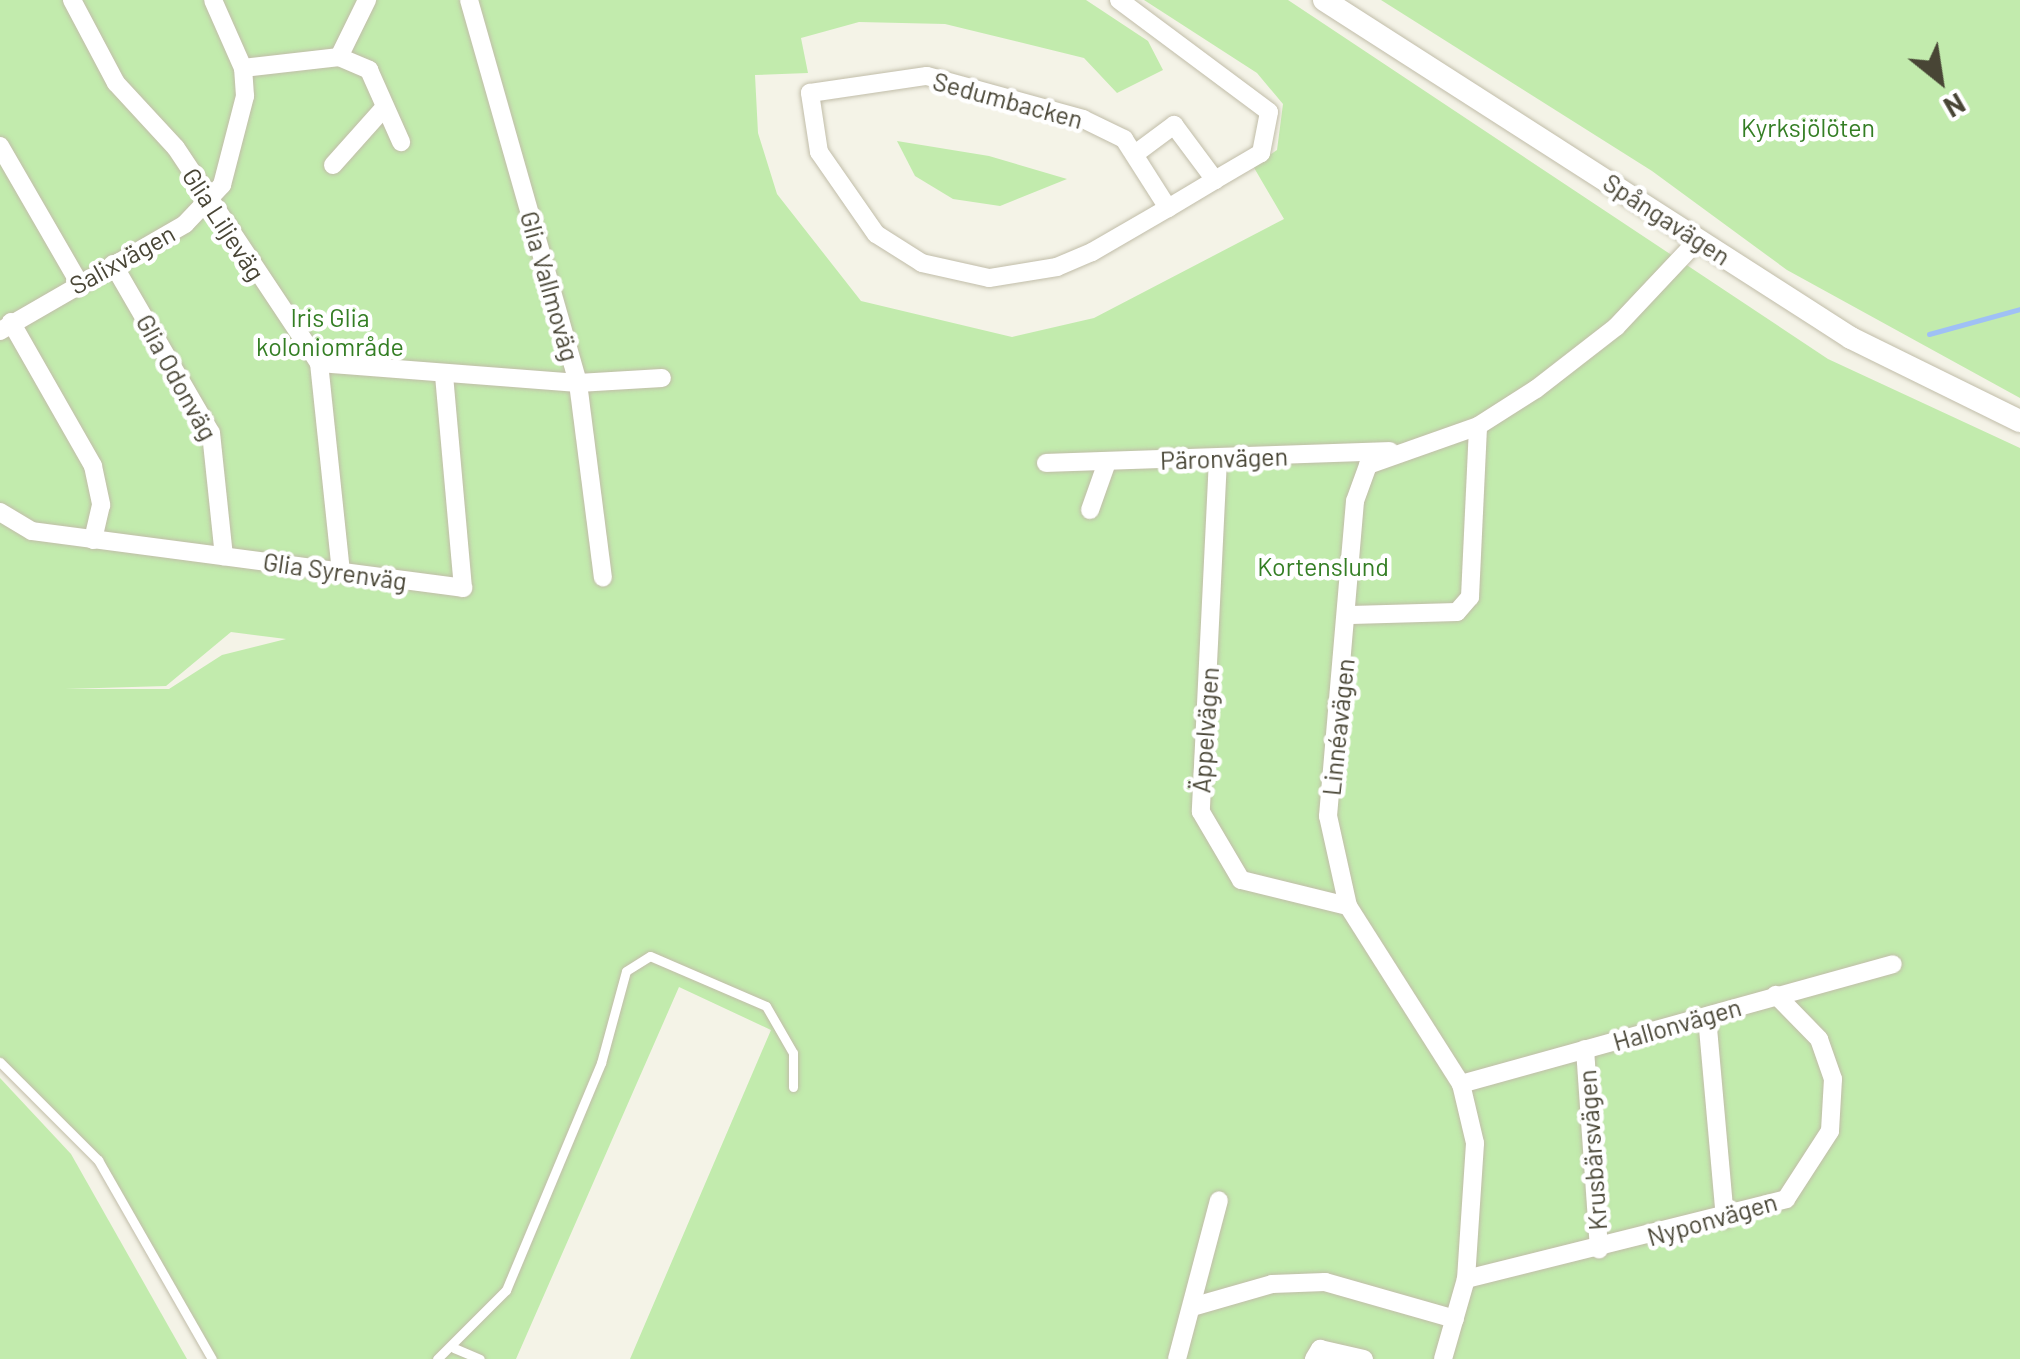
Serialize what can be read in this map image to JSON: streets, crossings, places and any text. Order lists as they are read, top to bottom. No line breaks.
{"streets":{"street":["Sedumbacken","Spångavägen","Glia Liljeväg","Salixvägen","Glia Vallmoväg","Glia Odonväg","Päronvägen","Glia Syrenväg","Linnéavägen","Äppelvägen","Hallonvägen","Krusbärsvägen","Nyponvägen"]},"crossings":[["Spångavägen","Linnéavägen"],["Glia Liljeväg","Salixvägen"],["Salixvägen","Glia Odonväg"],["Glia Odonväg","Glia Syrenväg"],["Päronvägen","Linnéavägen"],["Päronvägen","Äppelvägen"],["Linnéavägen","Äppelvägen"],["Linnéavägen","Hallonvägen"],["Linnéavägen","Nyponvägen"],["Hallonvägen","Krusbärsvägen"],["Hallonvägen","Nyponvägen"],["Krusbärsvägen","Nyponvägen"]],"parks":["Kyrksjölöten","Iris Glia koloniområde","Kortenslund"],"north":"bottom right"}
